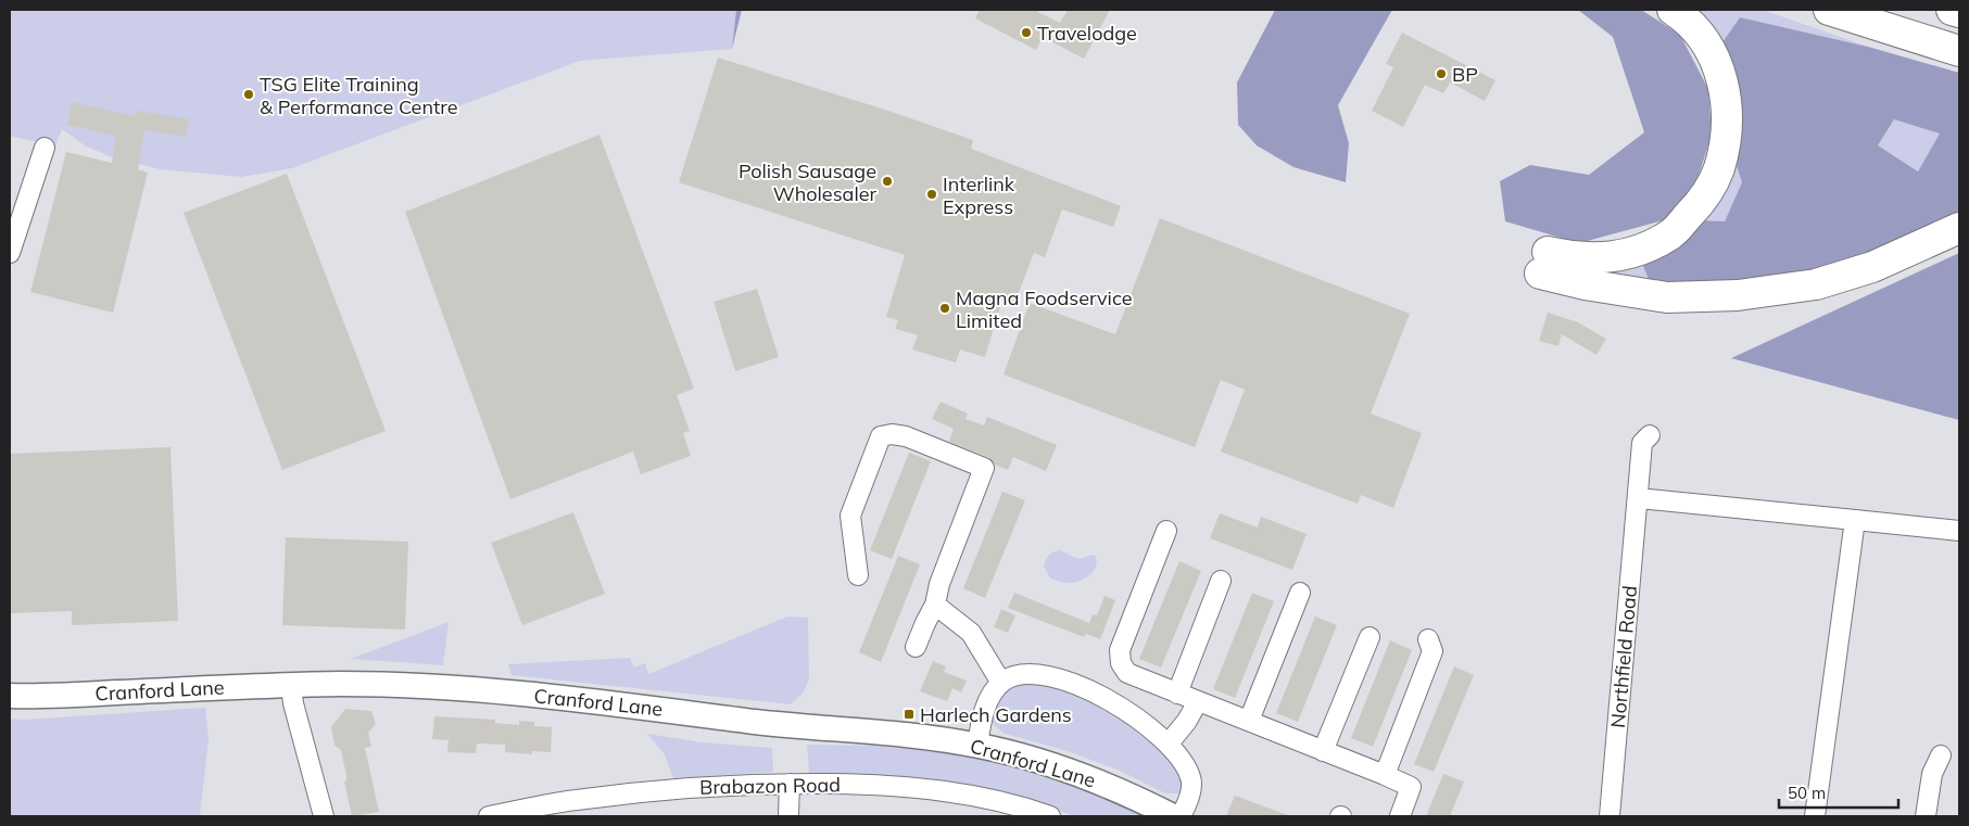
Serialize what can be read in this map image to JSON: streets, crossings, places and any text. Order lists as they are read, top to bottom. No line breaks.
{"streets":{"street":["Northfield Road","Cranford Lane","Brabazon Road"]},"places":{"other":["Travelodge","BP","TSG Elite Training & Performance Centre","Polish Sausage Wholesaler","Interlink Express","Magna Foodservice Limited"],"transit":["Harlech Gardens"]},"scale_bar":"50 m"}
